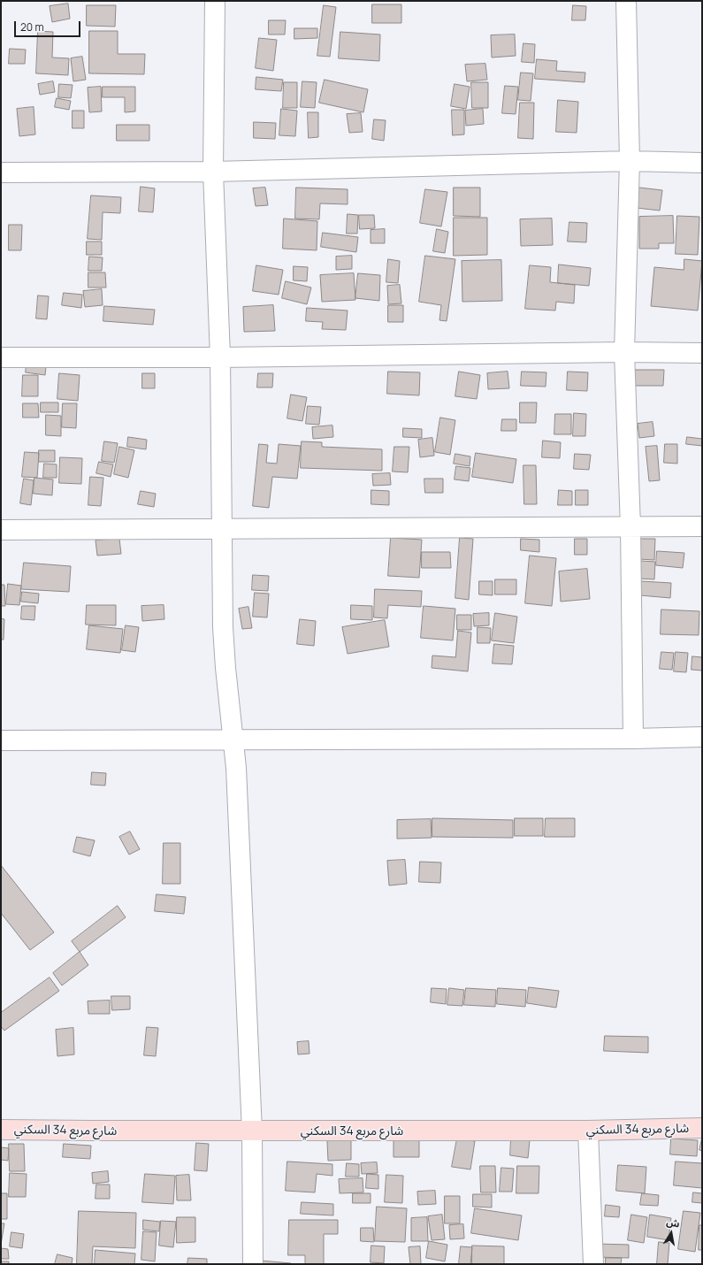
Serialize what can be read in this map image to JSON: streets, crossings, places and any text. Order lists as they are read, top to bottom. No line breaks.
{"streets":{"street":["شارع مربع 34 السكني"]},"scale_bar":"20 m","north":"top"}
